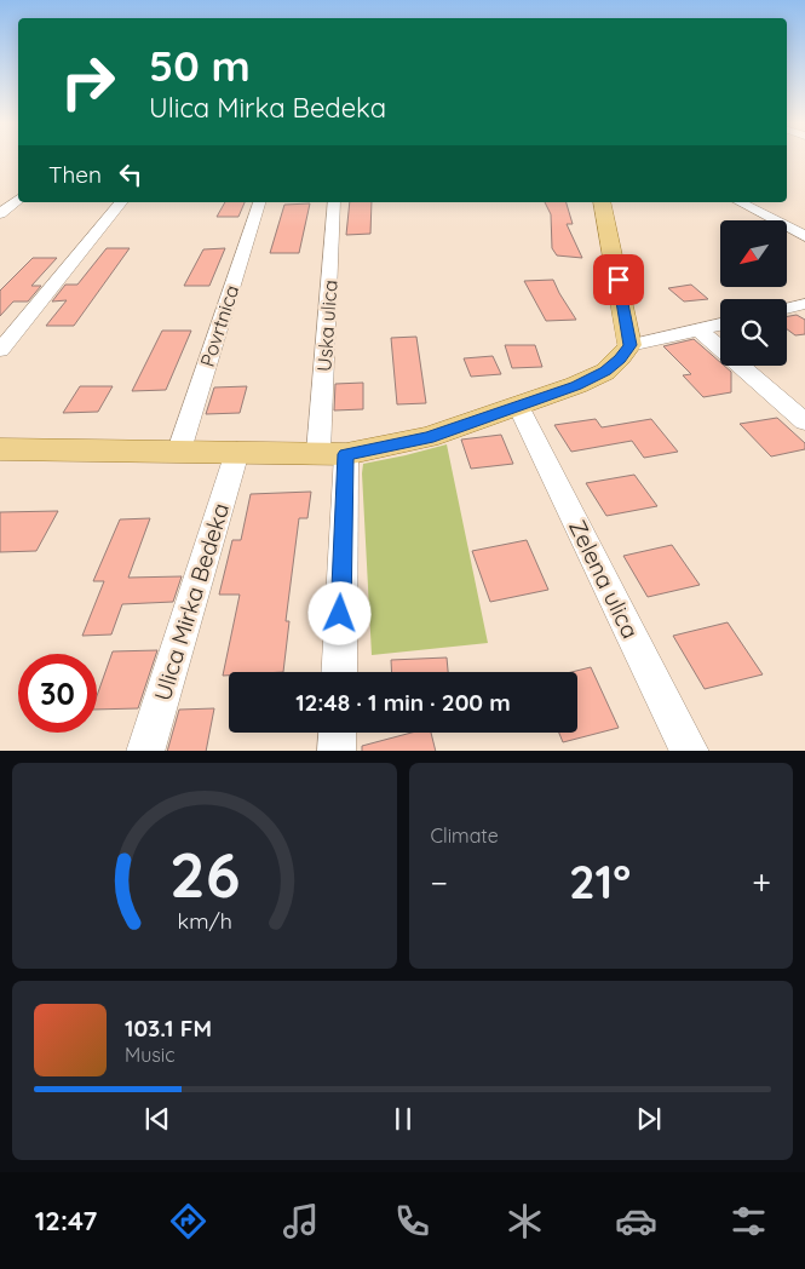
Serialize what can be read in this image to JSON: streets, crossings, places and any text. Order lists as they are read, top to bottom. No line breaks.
{"streets":{"street":["Povrtnica","Uska ulica","Zelena ulica","Ulica Mirka Bedeka"]},"north":"bottom left","page":{"turn":["50 m","Ulica Mirka Bedeka"],"then":"Then","limit":"30","trip":"12:48 · 1 min · 200 m","tile":"Climate","heat":["−","21°","+"],"song":["103.1 FM","Music"],"tabs":"12:47","gauge":["26","km/h"]}}
